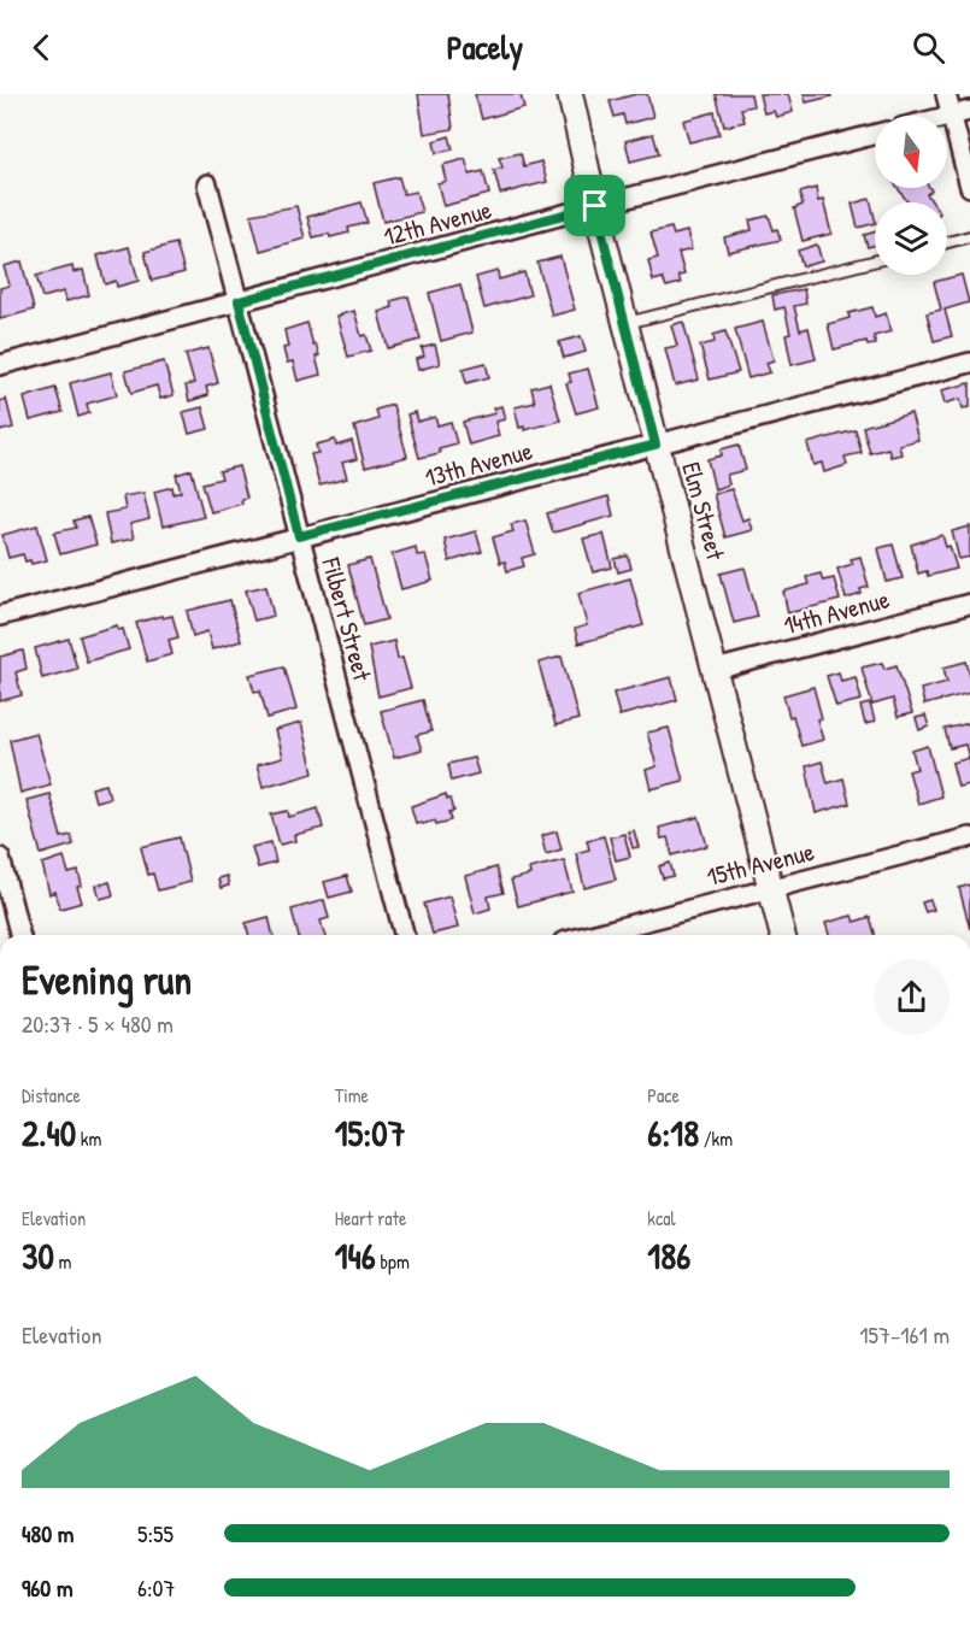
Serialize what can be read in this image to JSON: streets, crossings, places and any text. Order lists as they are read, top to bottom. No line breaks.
{"streets":{"street":["12th Avenue","13th Avenue","Elm Street","14th Avenue","Filbert Street","15th Avenue"]},"crossings":[["12th Avenue","Elm Street"],["12th Avenue","Filbert Street"],["13th Avenue","Elm Street"],["13th Avenue","Filbert Street"],["Elm Street","14th Avenue"],["Elm Street","15th Avenue"]],"north":"bottom","page":{"header":"Pacely","heading":["Evening run","20:37 · 5 × 480 m"],"stats":[["Distance","2.40 km"],["Time","15:07"],["Pace","6:18 /km"],["Elevation","30 m"],["Heart rate","146 bpm"],["kcal","186"]],"chart":["Elevation","157–161 m"],"list":[{"name":"480 m","note":"5:55"},{"name":"960 m","note":"6:07"}]}}
